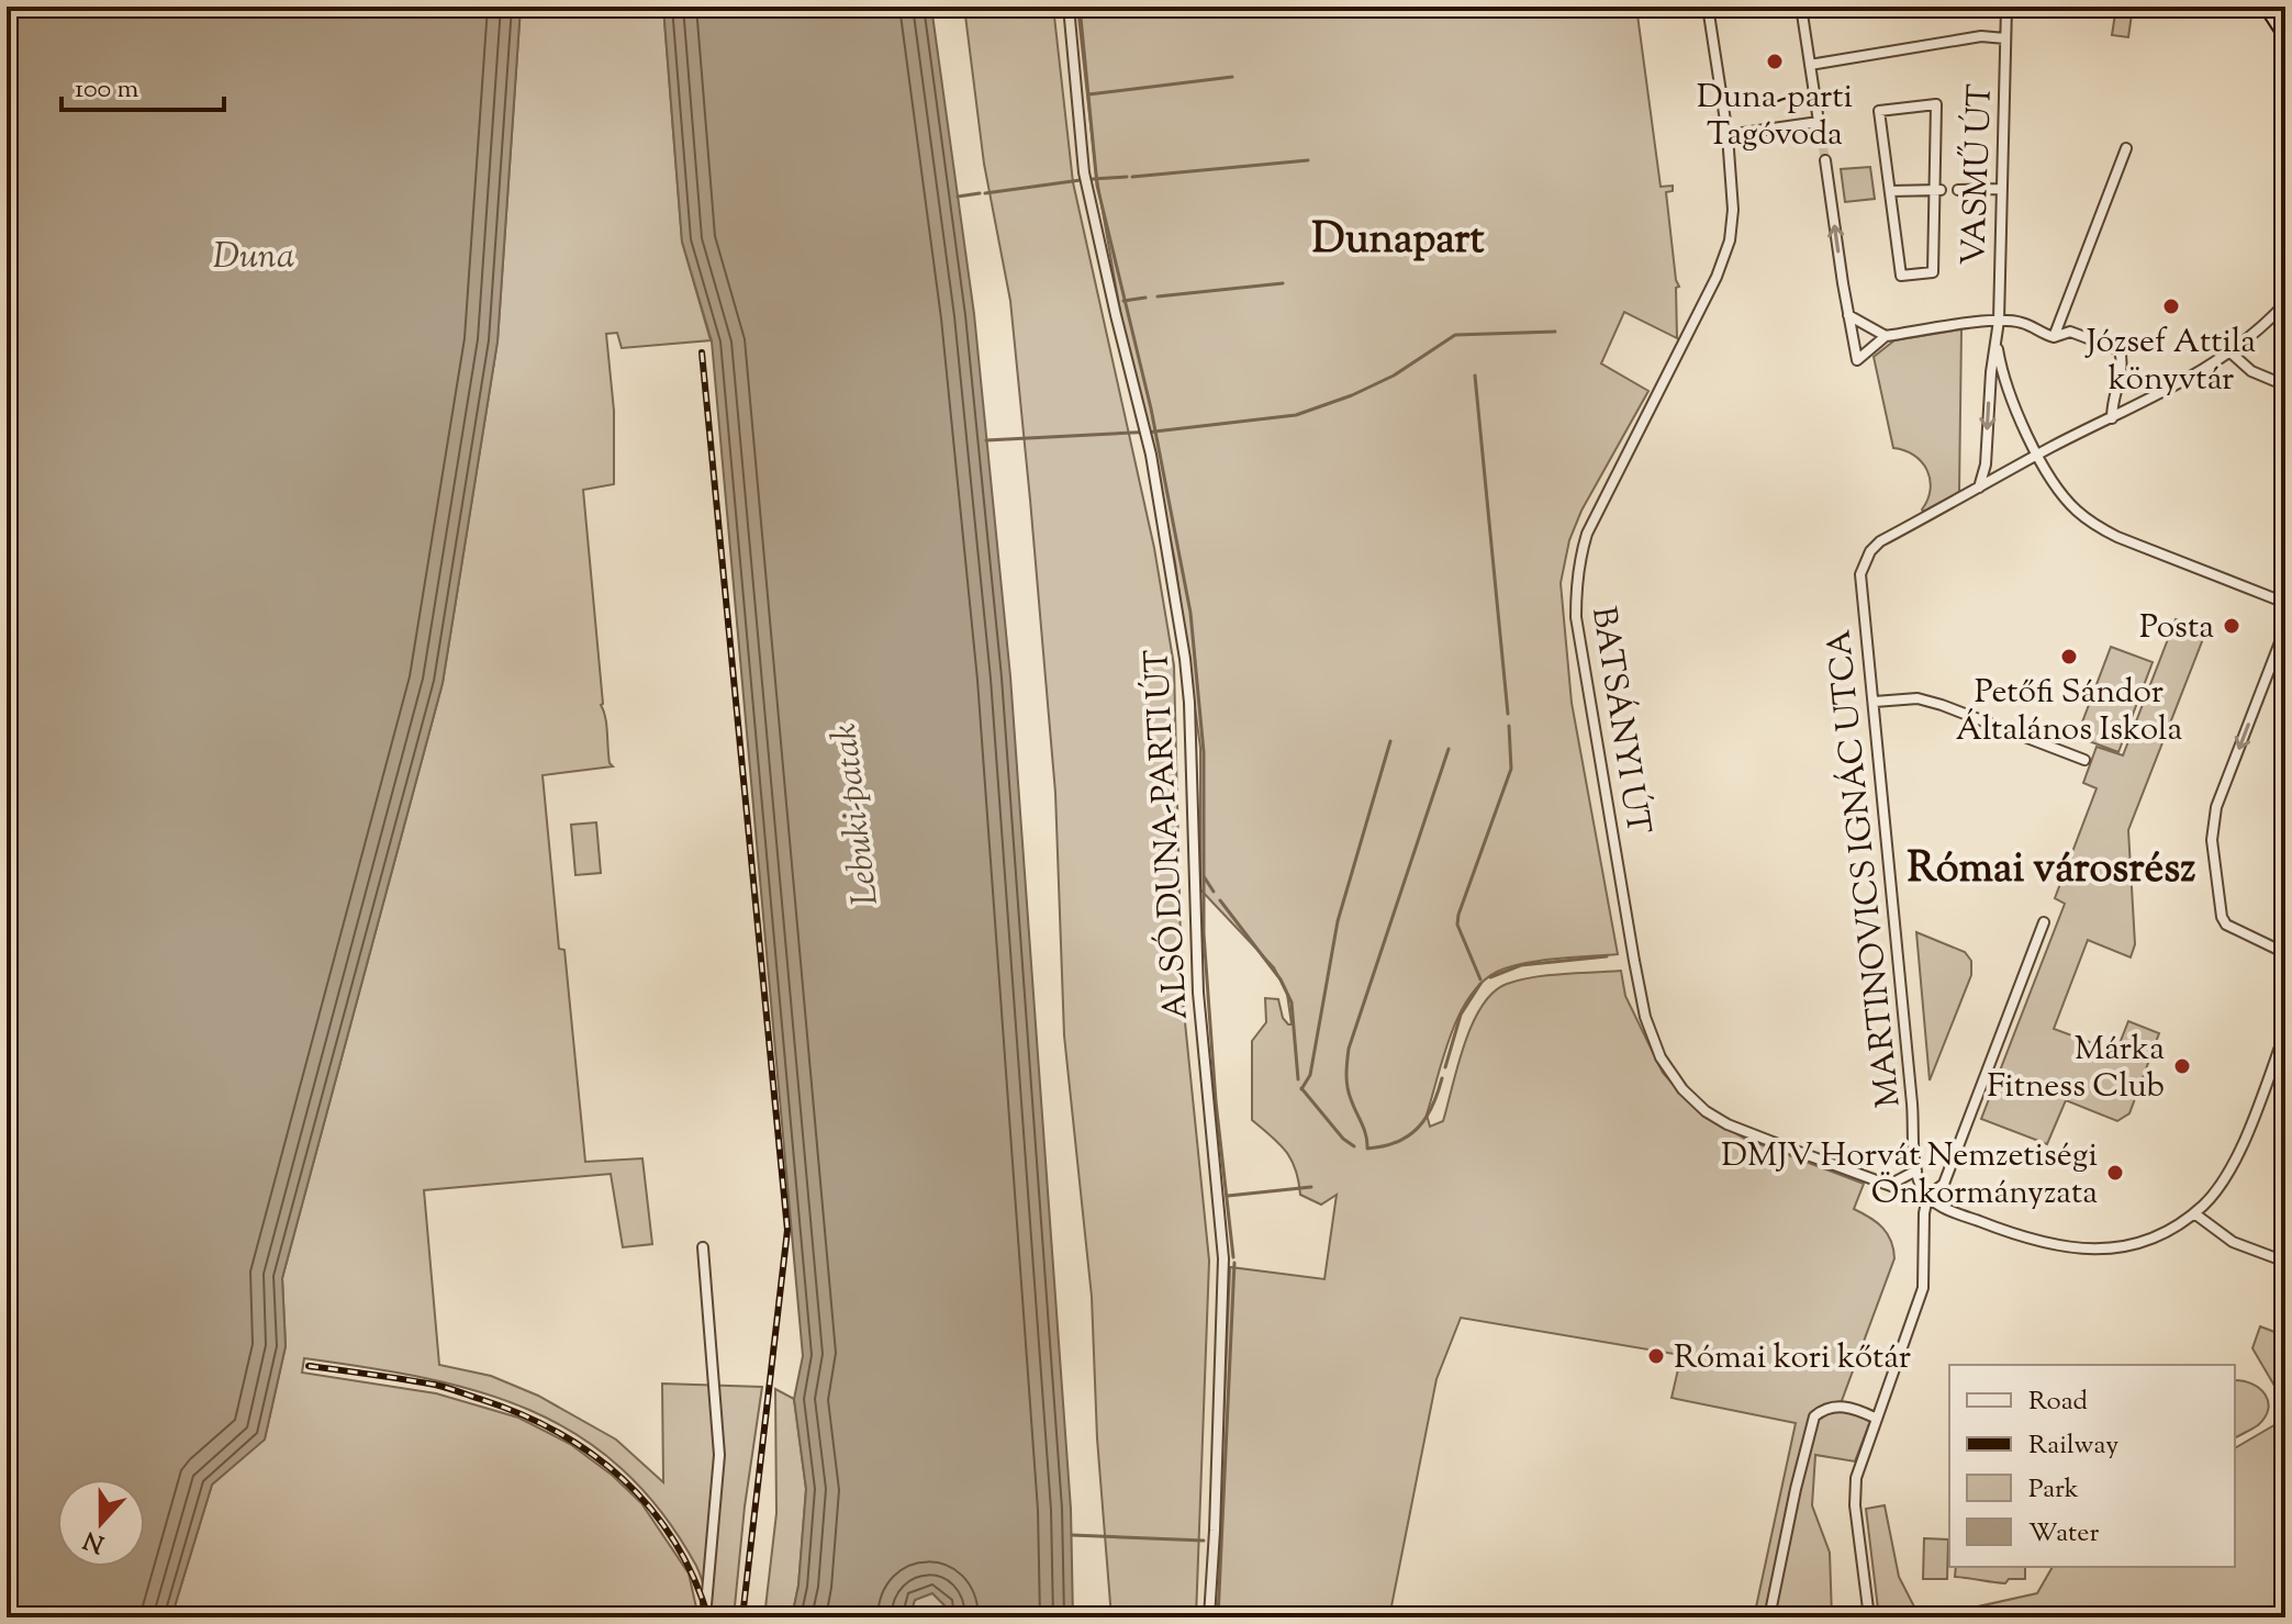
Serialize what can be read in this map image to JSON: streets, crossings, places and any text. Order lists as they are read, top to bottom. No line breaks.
{"streets":{"street":["VASMŰ ÚT","BATSÁNYI ÚT","ALSÓ DUNA-PARTI ÚT","MARTINOVICS IGNÁC UTCA"]},"crossings":[["VASMŰ ÚT","MARTINOVICS IGNÁC UTCA"],["BATSÁNYI ÚT","MARTINOVICS IGNÁC UTCA"]],"districts":["Dunapart","Római városrész"],"water":["Duna","Lebuki-patak"],"places":["Duna-parti Tagóvoda","József Attila könyvtár","Posta","Petőfi Sándor Általános Iskola","Márka Fitness Club","DMJV Horvát Nemzetiségi Önkormányzata","Római kori kőtár"],"legend":["Road","Railway","Park","Water"],"scale_bar":"100 m","north":"bottom"}
